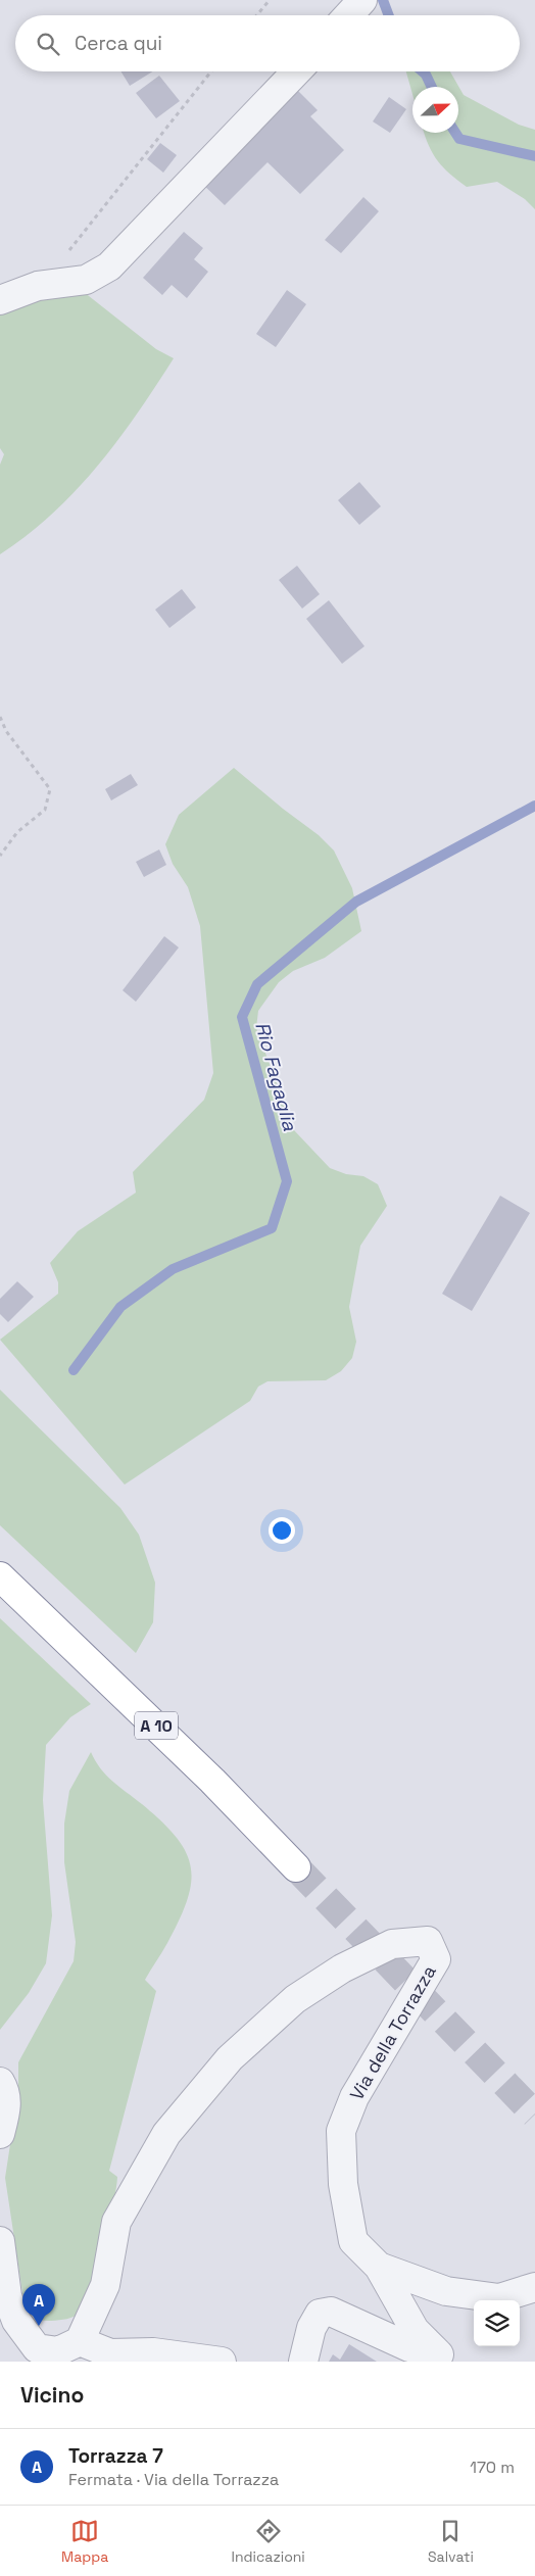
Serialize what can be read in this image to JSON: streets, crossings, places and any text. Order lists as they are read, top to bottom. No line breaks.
{"streets":{"highway":["A 10"],"street":["Via della Torrazza"]},"water":["Rio Fagaglia"],"north":"right","page":{"search":"Cerca qui","pins":"A","heading":"Vicino","list":[{"mark":"A","name":"Torrazza 7","note":"Fermata · Via della Torrazza","value":"170 m"}],"nav":["Mappa","Indicazioni","Salvati"]}}
